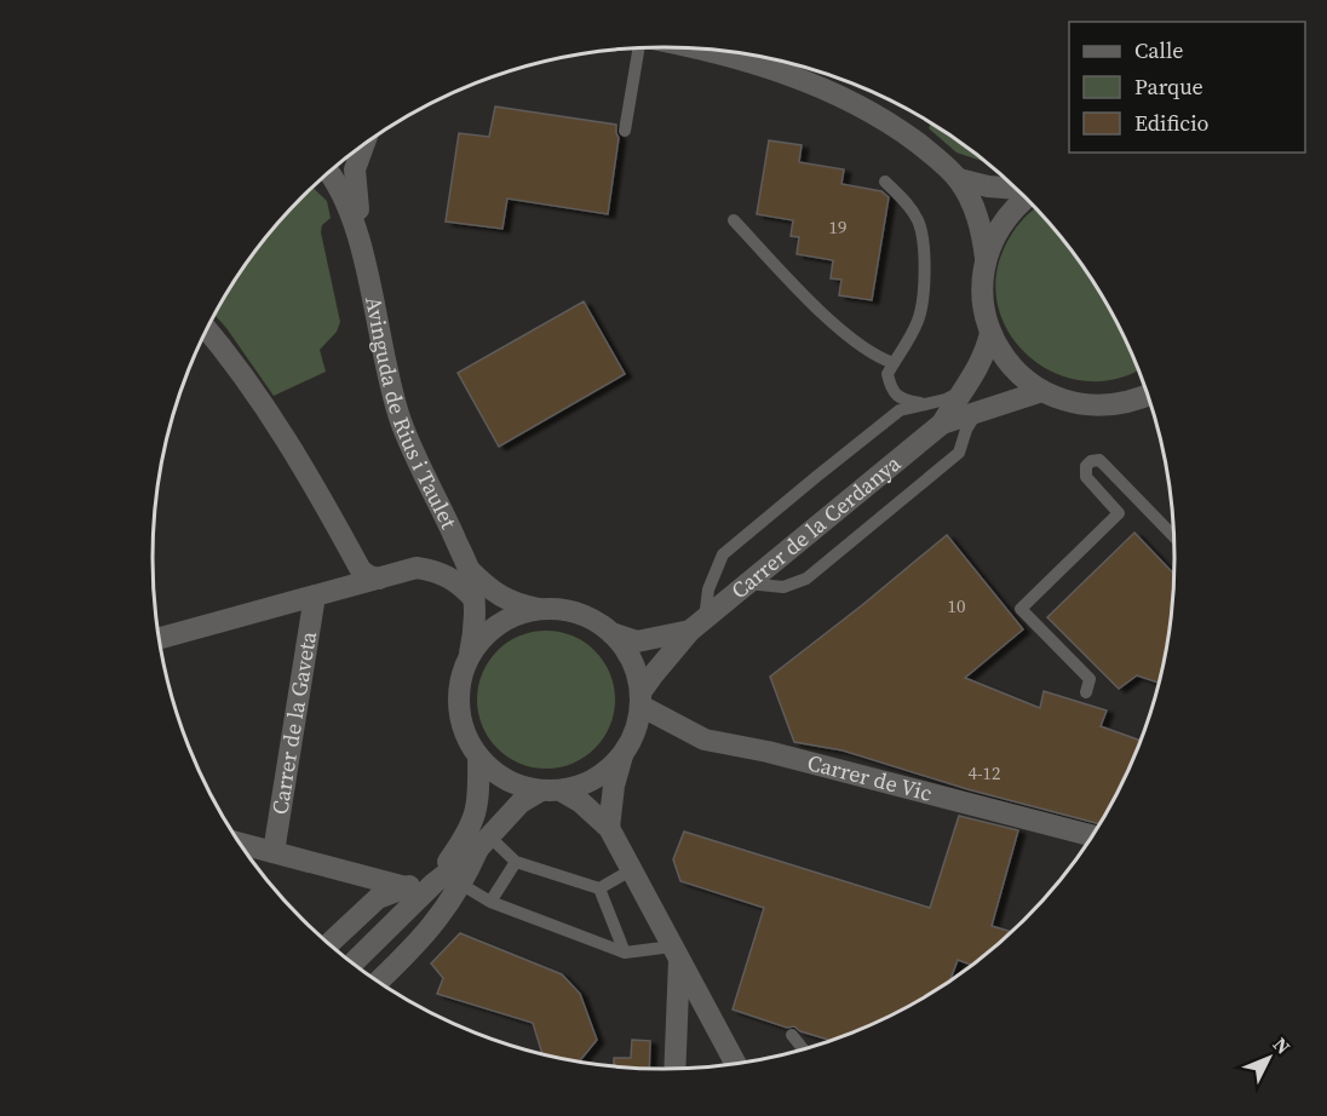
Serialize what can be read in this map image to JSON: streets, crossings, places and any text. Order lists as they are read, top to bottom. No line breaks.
{"streets":{"main road":["Avinguda de Rius i Taulet","Carrer de la Cerdanya","Carrer de la Gaveta","Carrer de Vic"]},"crossings":[["Avinguda de Rius i Taulet","Carrer de la Cerdanya"],["Avinguda de Rius i Taulet","Carrer de Vic"],["Carrer de la Cerdanya","Carrer de Vic"]],"house_numbers":["19","10","4-12"],"legend":["Calle","Parque","Edificio"],"north":"top right"}
